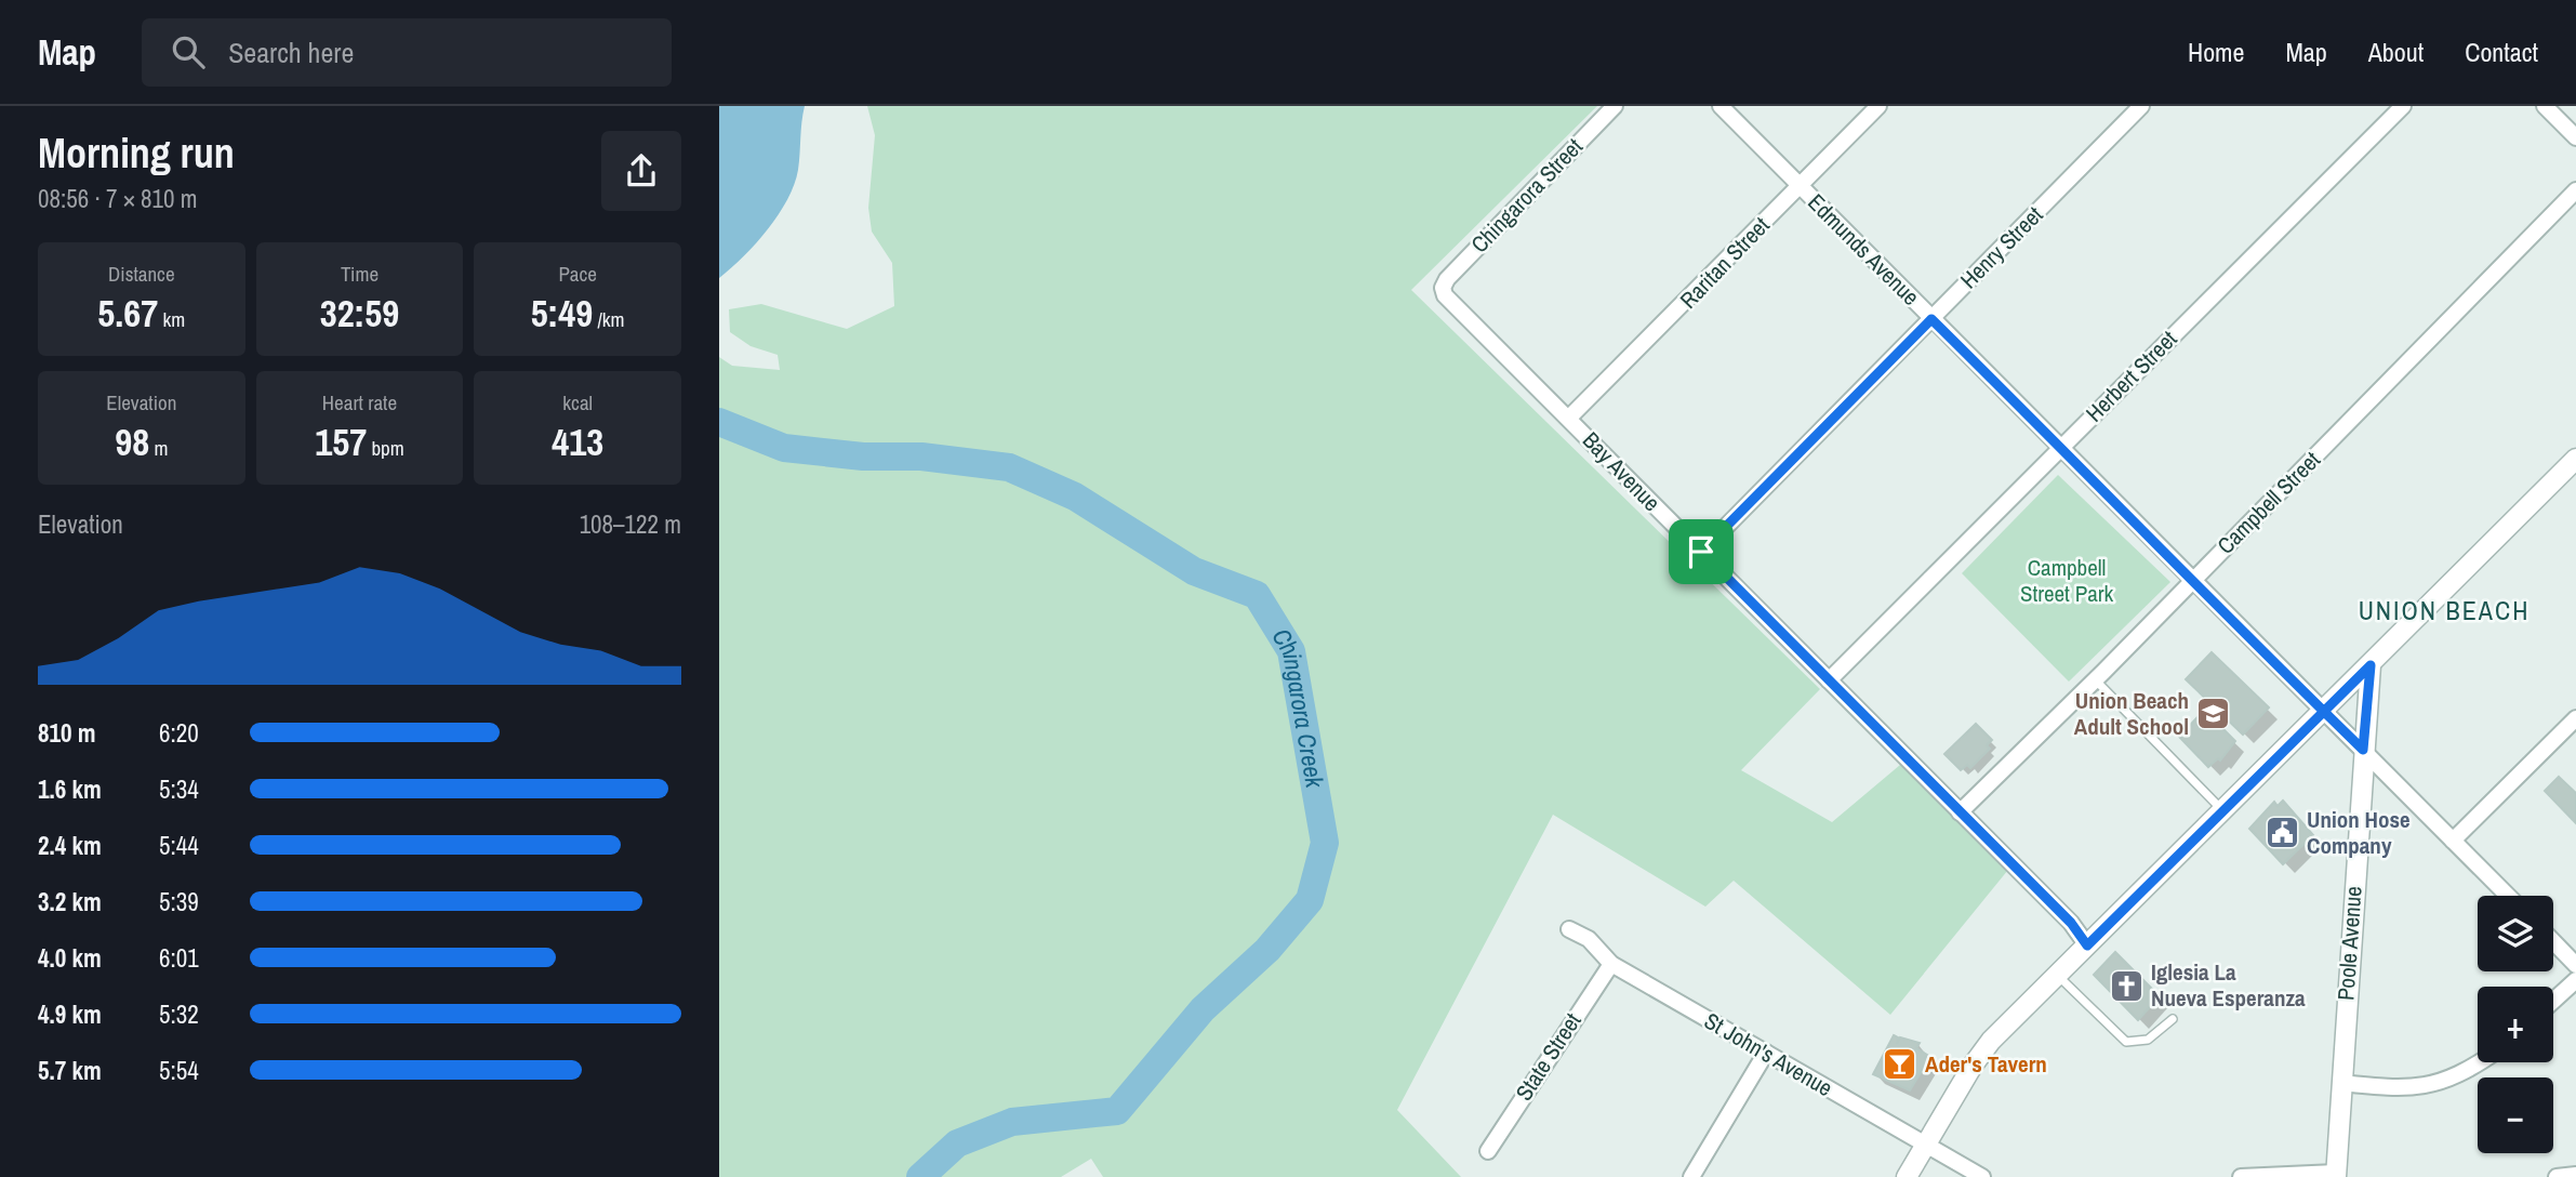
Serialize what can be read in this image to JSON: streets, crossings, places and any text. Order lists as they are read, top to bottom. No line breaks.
{"streets":{"street":["Chingarora Street","Henry Street","Edmunds Avenue","Raritan Street","Herbert Street","Bay Avenue","Campbell Street","Poole Avenue","St John's Avenue","State Street"]},"crossings":[["Chingarora Street","Bay Avenue"],["Henry Street","Edmunds Avenue"],["Henry Street","Bay Avenue"],["Edmunds Avenue","Raritan Street"],["Edmunds Avenue","Herbert Street"],["Edmunds Avenue","Campbell Street"],["Edmunds Avenue","Poole Avenue"],["Raritan Street","Bay Avenue"],["Herbert Street","Bay Avenue"],["Bay Avenue","Campbell Street"],["St John's Avenue","State Street"]],"districts":["UNION BEACH"],"water":["Chingarora Creek"],"parks":["Campbell Street Park"],"places":{"school or university":["Union Beach Adult School"],"public building":["Union Hose Company"],"church":["Iglesia La Nueva Esperanza"],"bar":["Ader's Tavern"]},"page":{"header":"Map","search":"Search here","nav":["Home","Map","About","Contact"],"heading":["Morning run","08:56 · 7 × 810 m"],"stats":[["Distance","5.67 km"],["Time","32:59"],["Pace","5:49 /km"],["Elevation","98 m"],["Heart rate","157 bpm"],["kcal","413"]],"chart":["Elevation","108–122 m"],"list":[{"name":"810 m","note":"6:20"},{"name":"1.6 km","note":"5:34"},{"name":"2.4 km","note":"5:44"},{"name":"3.2 km","note":"5:39"},{"name":"4.0 km","note":"6:01"},{"name":"4.9 km","note":"5:32"},{"name":"5.7 km","note":"5:54"}],"map_buttons":["+","−"]}}
